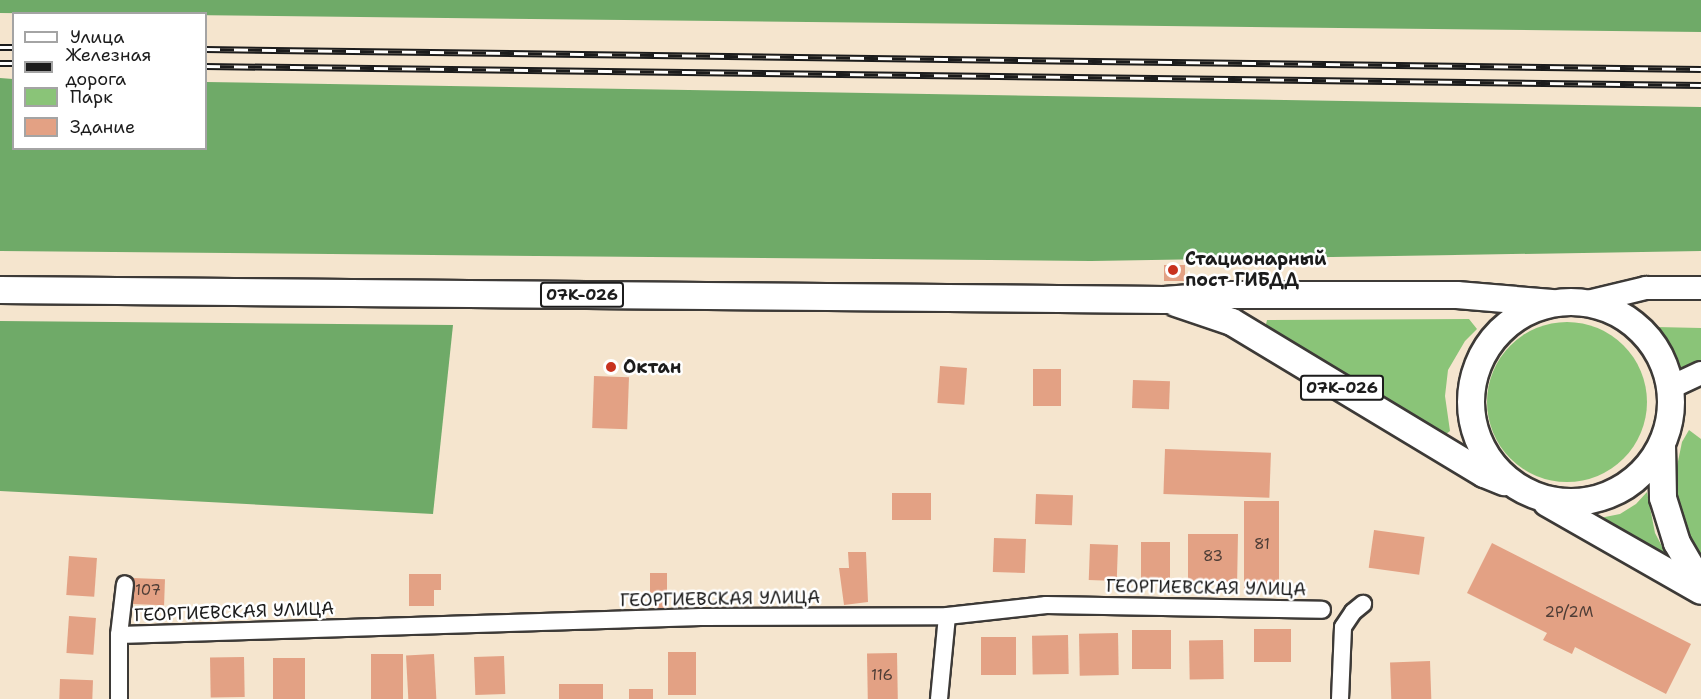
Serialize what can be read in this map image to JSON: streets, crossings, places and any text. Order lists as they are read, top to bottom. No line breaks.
{"streets":{"main road":["07К-026"],"street":["ГЕОРГИЕВСКАЯ УЛИЦА"]},"places":["Стационарный пост ГИБДД","Октан"],"house_numbers":["81","83","107","2Р/2М","116"],"legend":["Улица","Железная дорога","Парк","Здание"]}
